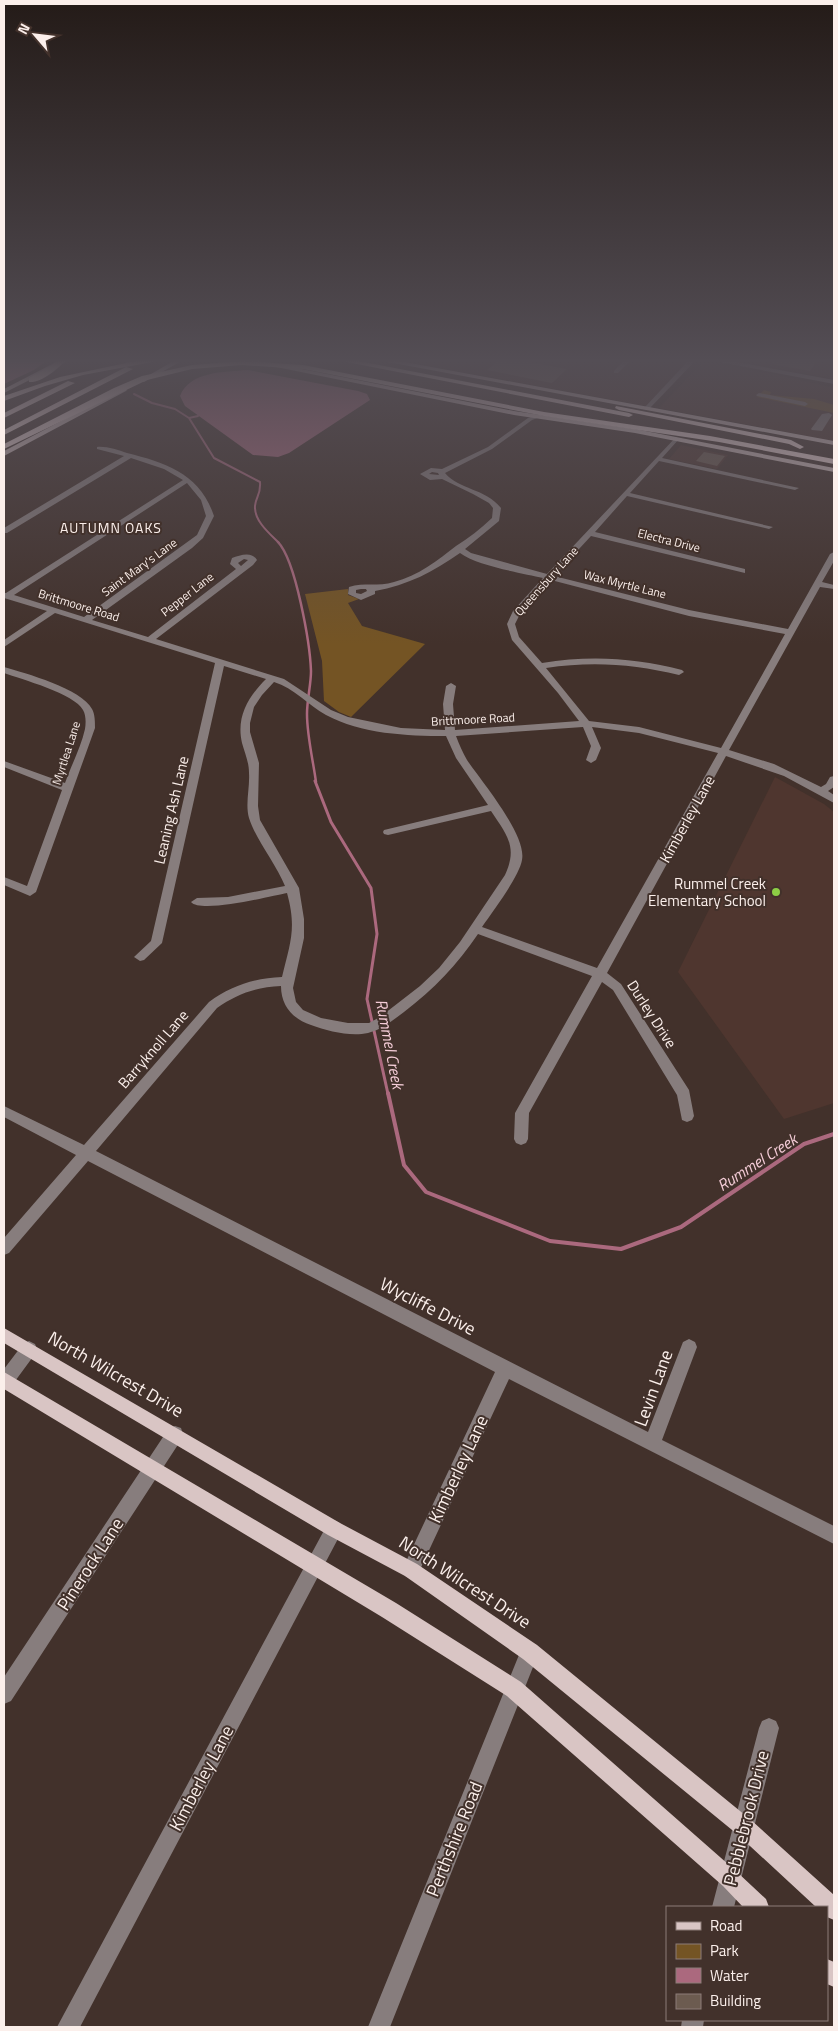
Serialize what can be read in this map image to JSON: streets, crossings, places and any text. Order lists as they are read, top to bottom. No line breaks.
{"streets":{"main road":["North Wilcrest Drive"],"street":["Electra Drive","Saint Mary's Lane","Queensbury Lane","Wax Myrtle Lane","Pepper Lane","Brittmoore Road","Myrtlea Lane","Leaning Ash Lane","Kimberley Lane","Durley Drive","Barryknoll Lane","Wycliffe Drive","Levin Lane","Pinerock Lane","Pebblebrook Drive","Perthshire Road"]},"crossings":[["Electra Drive","Queensbury Lane"],["Saint Mary's Lane","Brittmoore Road"],["Queensbury Lane","Wax Myrtle Lane"],["Queensbury Lane","Brittmoore Road"],["Wax Myrtle Lane","Kimberley Lane"],["Pepper Lane","Brittmoore Road"],["Brittmoore Road","Leaning Ash Lane"],["Brittmoore Road","Kimberley Lane"],["Kimberley Lane","Durley Drive"],["Kimberley Lane","Wycliffe Drive"],["Kimberley Lane","North Wilcrest Drive"],["Barryknoll Lane","Wycliffe Drive"],["Wycliffe Drive","Levin Lane"],["North Wilcrest Drive","Pinerock Lane"],["North Wilcrest Drive","Pebblebrook Drive"],["North Wilcrest Drive","Perthshire Road"]],"districts":["AUTUMN OAKS"],"water":["Rummel Creek"],"places":["Rummel Creek Elementary School"],"legend":["Road","Park","Water","Building"],"north":"top left"}
